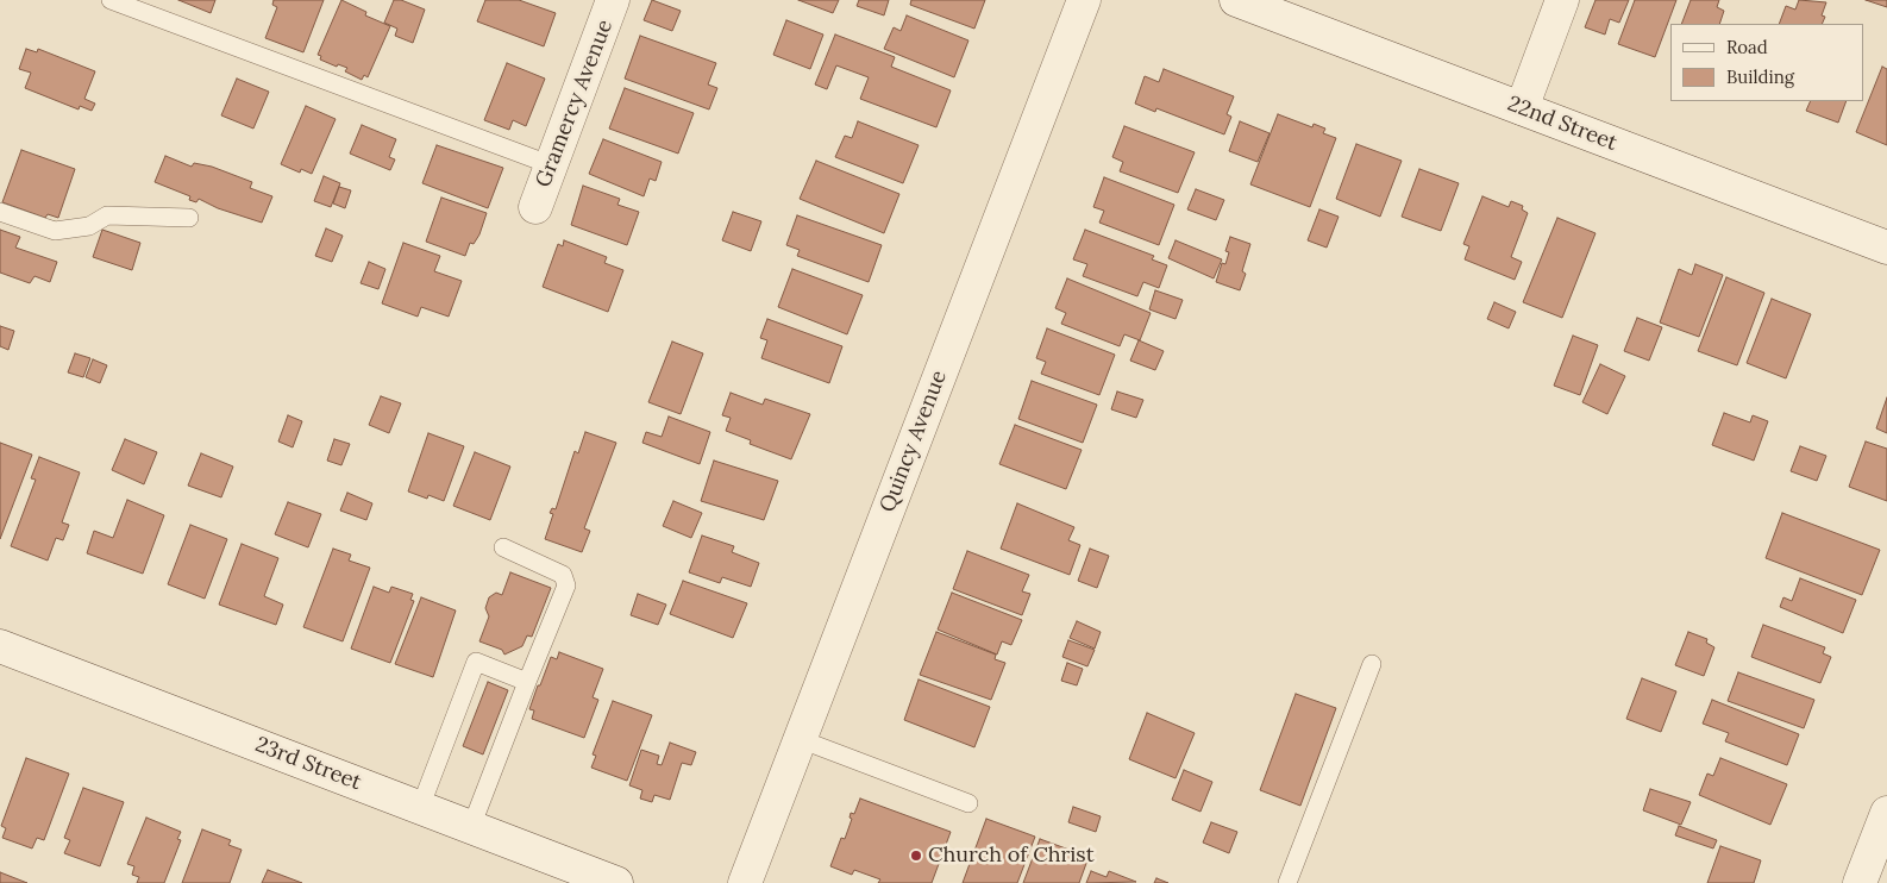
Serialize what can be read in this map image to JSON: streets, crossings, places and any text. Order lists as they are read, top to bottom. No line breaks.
{"streets":{"street":["Gramercy Avenue","22nd Street","Quincy Avenue","23rd Street"]},"places":["Church of Christ"],"legend":["Road","Building"]}
